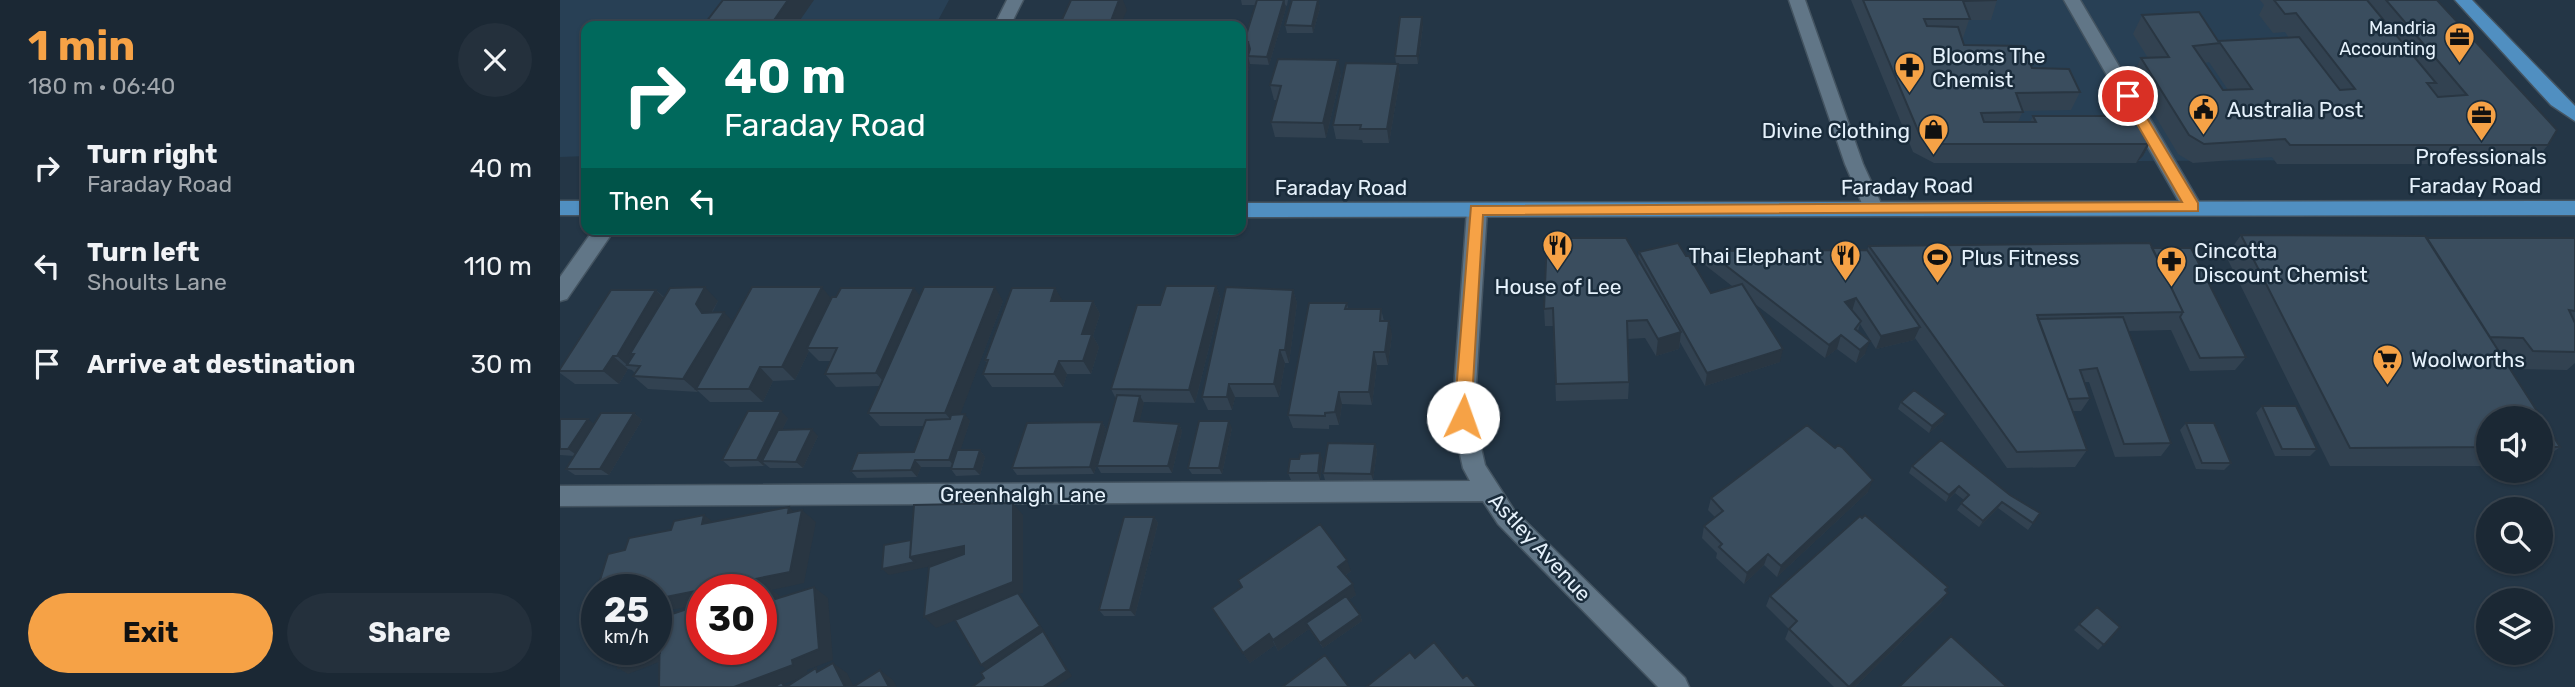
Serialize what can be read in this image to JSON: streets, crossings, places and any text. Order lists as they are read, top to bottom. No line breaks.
{"streets":{"main road":["Faraday Road"],"street":["Greenhalgh Lane","Astley Avenue"]},"crossings":[["Faraday Road","Astley Avenue"],["Greenhalgh Lane","Astley Avenue"]],"places":{"office":["Mandria Accounting","Professionals"],"pharmacy":["Blooms The Chemist","Cincotta Discount Chemist"],"public building":["Australia Post"],"shop":["Divine Clothing"],"restaurant":["House of Lee","Thai Elephant"],"sports":["Plus Fitness"],"supermarket":["Woolworths"]},"page":{"heading":["1 min","180 m · 06:40"],"turn":["40 m","Faraday Road"],"list":[{"name":"Turn right","note":"Faraday Road","value":"40 m"},{"name":"Turn left","note":"Shoults Lane","value":"110 m"},{"name":"Arrive at destination","value":"30 m"}],"then":"Then","speed":"25 km/h","limit":"30","buttons":["Exit","Share"]}}
